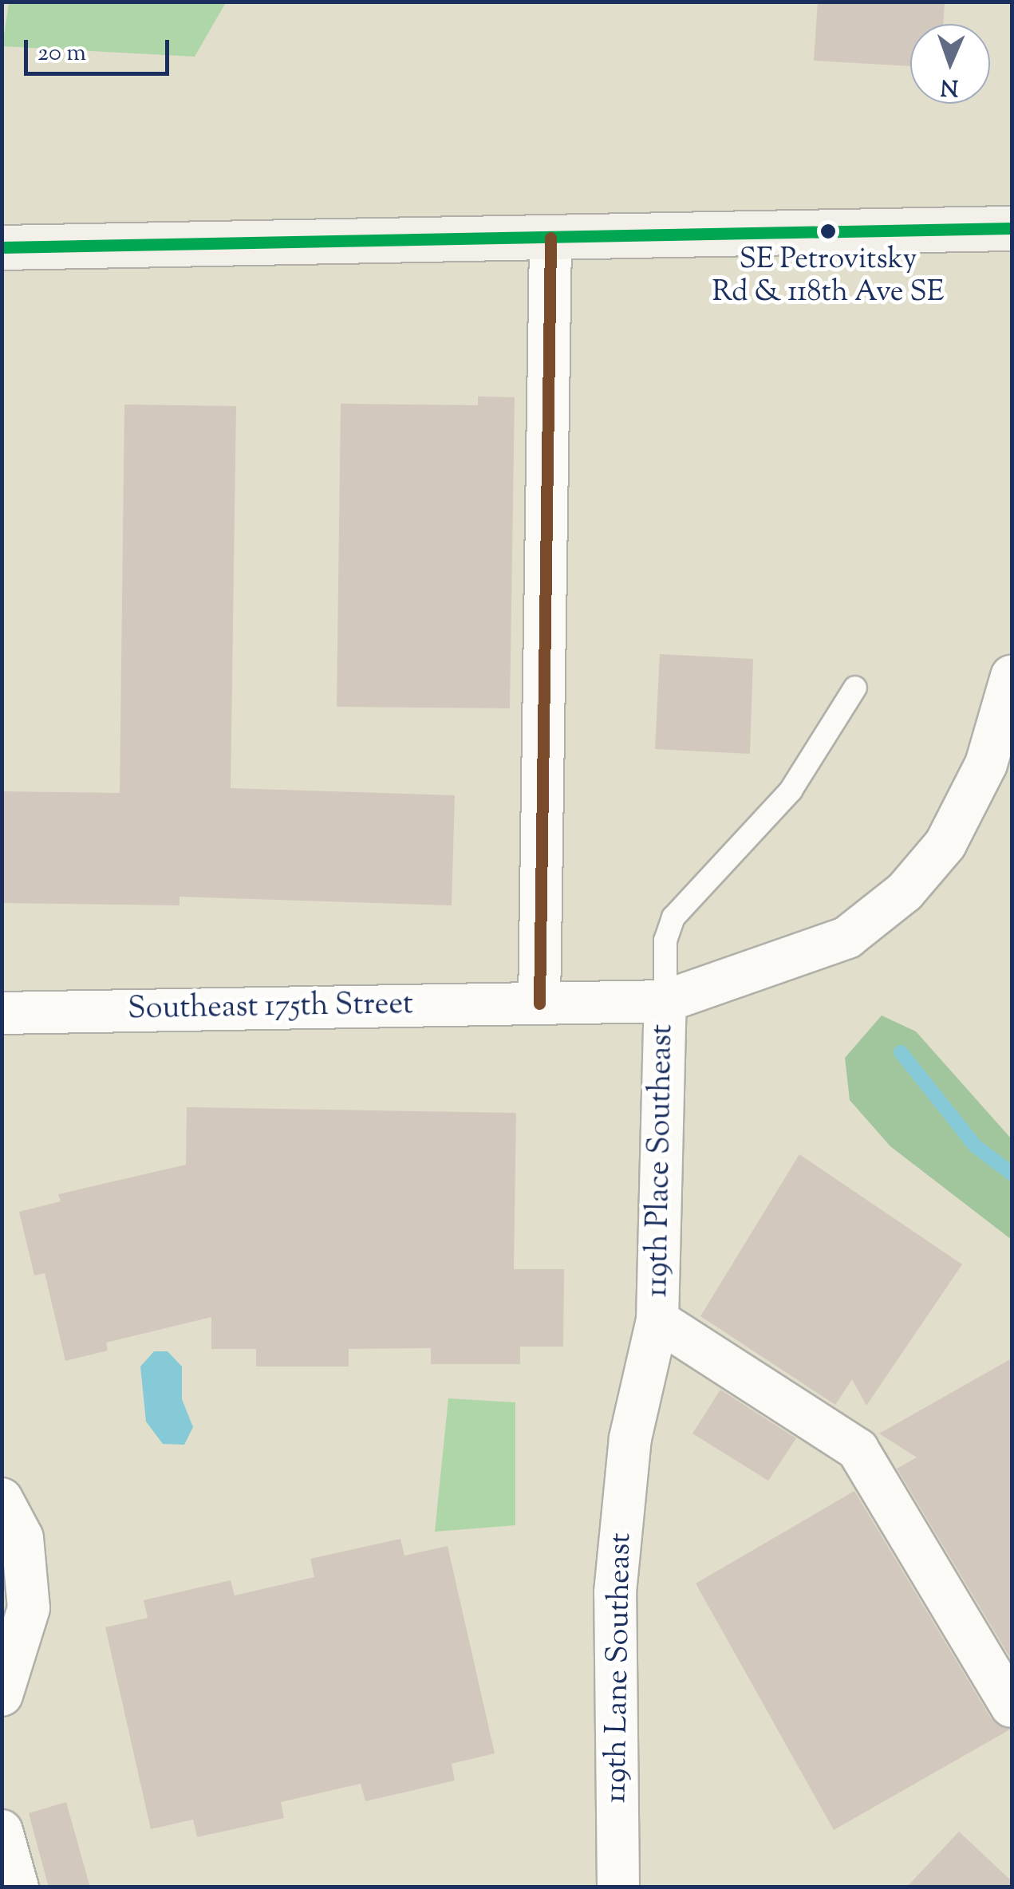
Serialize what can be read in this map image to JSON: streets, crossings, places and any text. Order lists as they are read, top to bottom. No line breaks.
{"streets":{"street":["Southeast 175th Street","119th Place Southeast","119th Lane Southeast"]},"crossings":[["Southeast 175th Street","119th Place Southeast"],["119th Place Southeast","119th Lane Southeast"]],"places":["SE Petrovitsky Rd & 118th Ave SE"],"scale_bar":"20 m","north":"bottom"}
